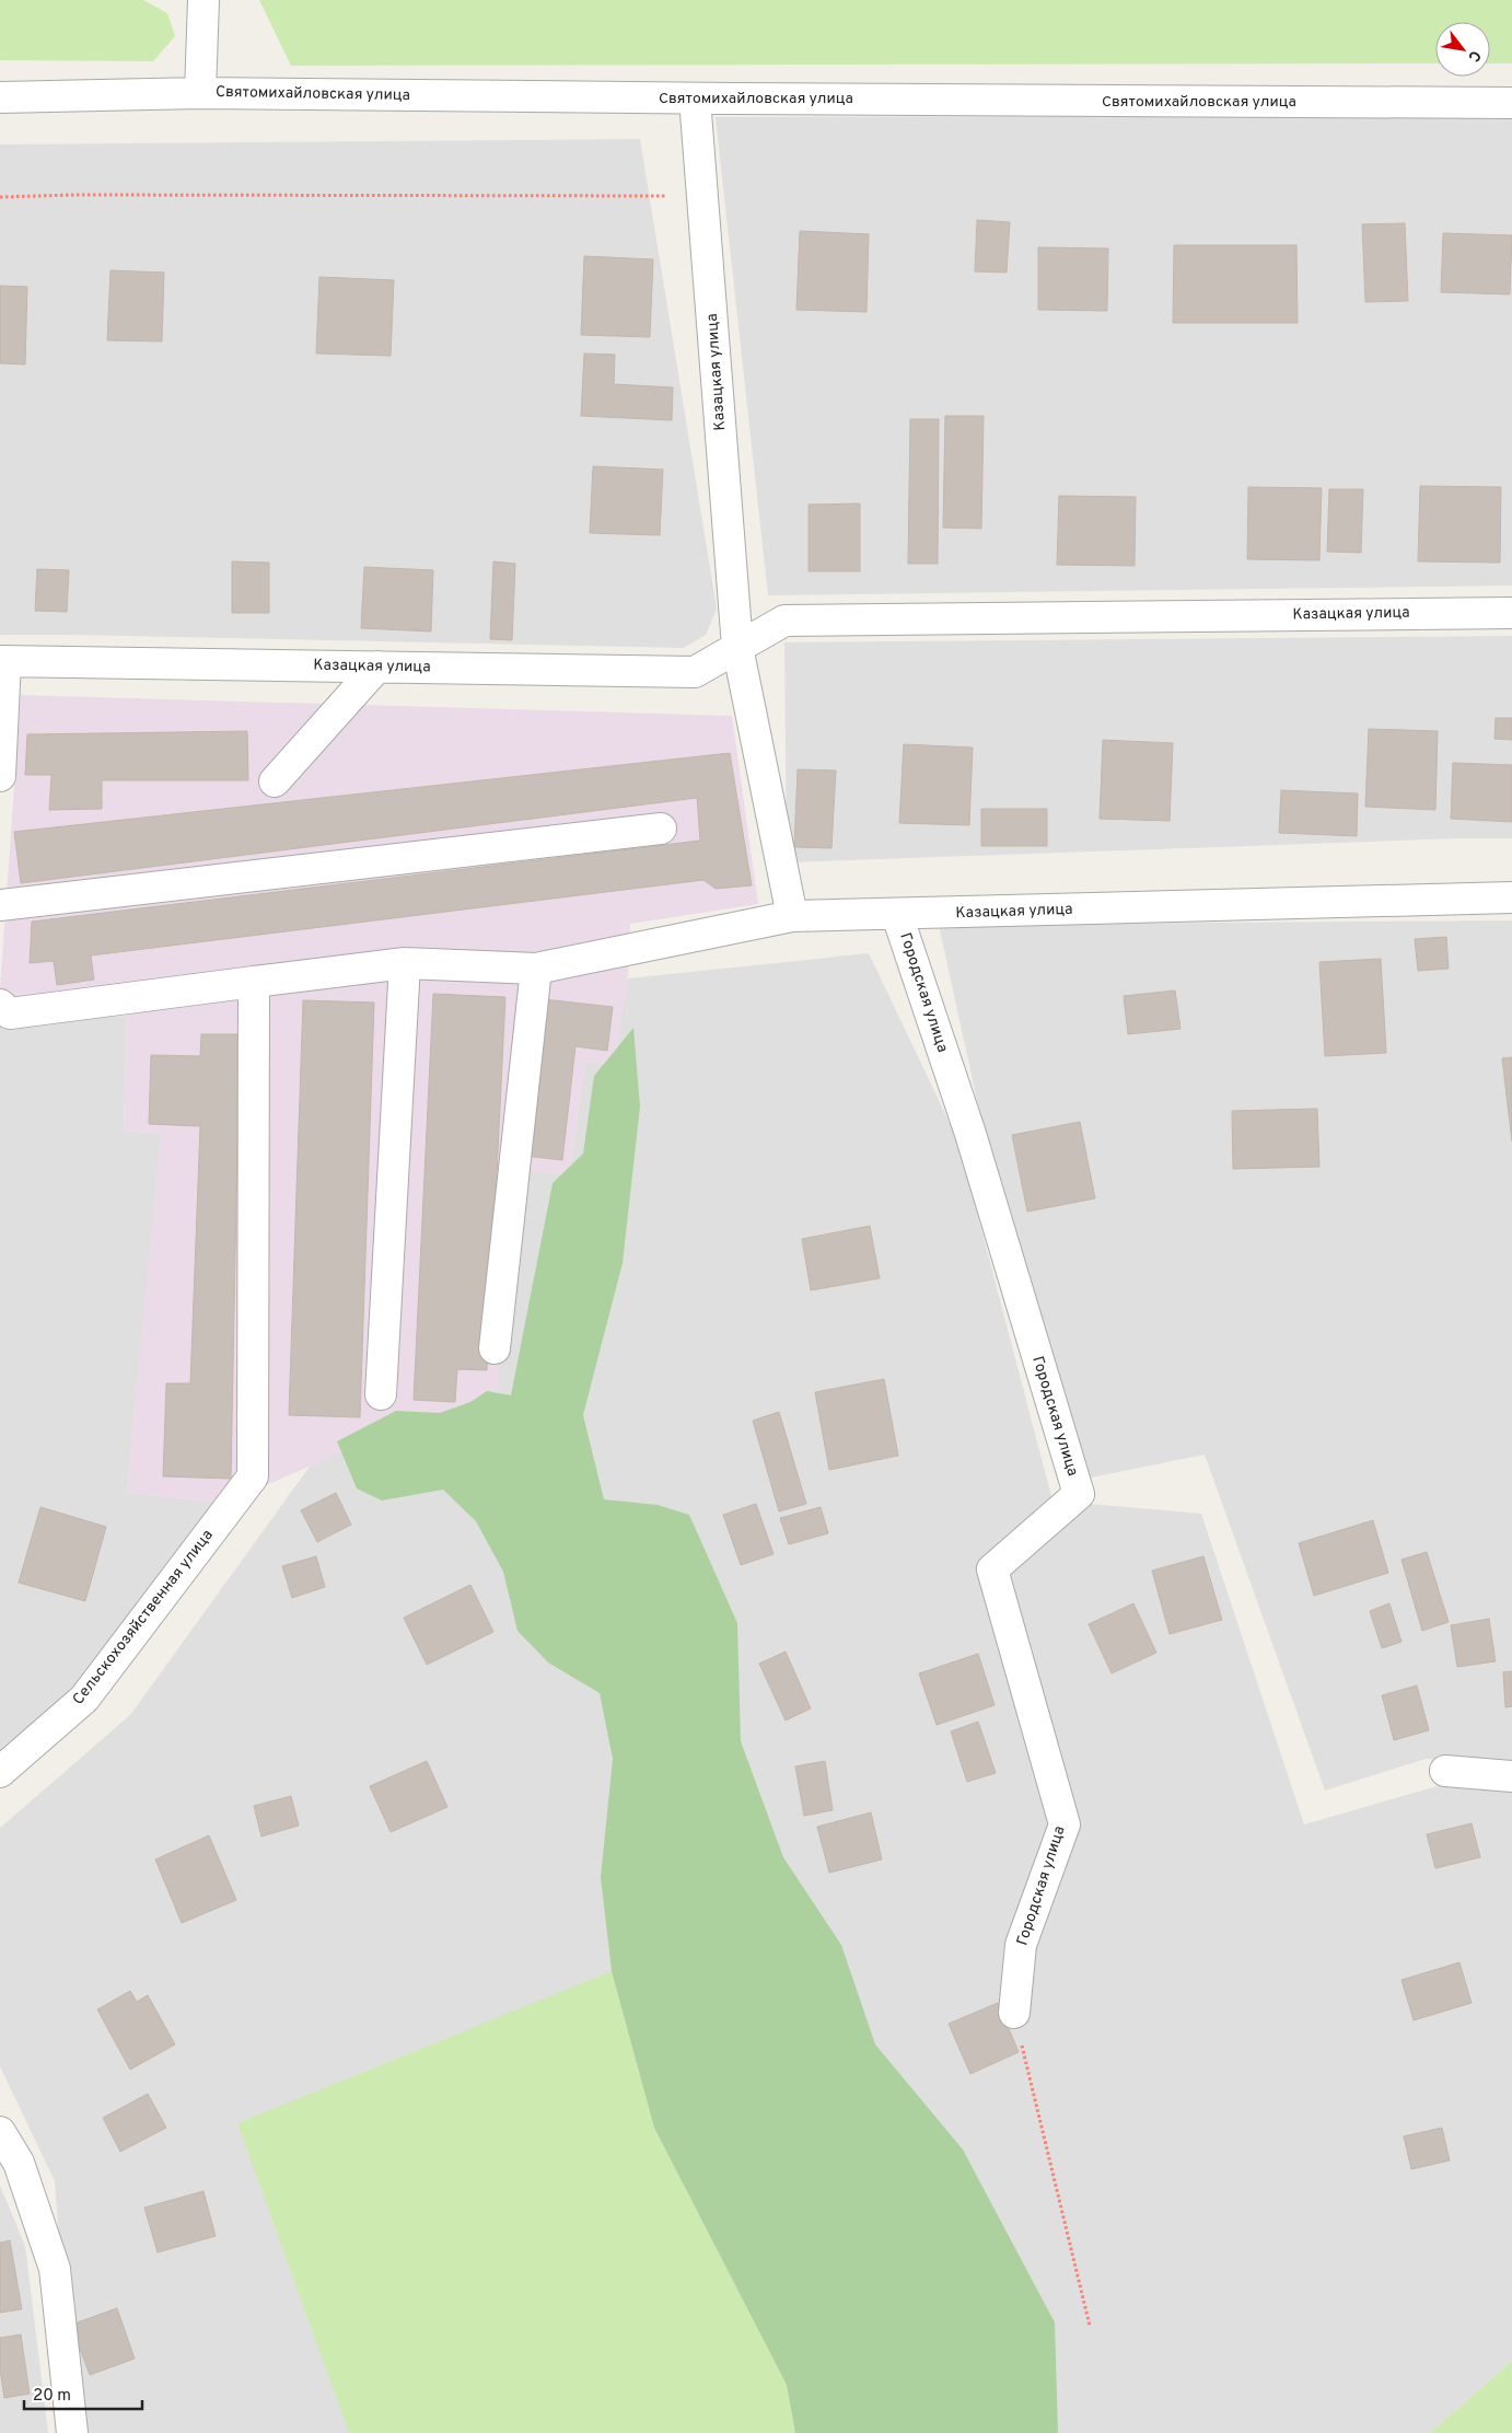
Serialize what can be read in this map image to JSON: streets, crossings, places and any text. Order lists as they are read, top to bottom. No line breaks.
{"streets":{"street":["Святомихайловская улица","Казацкая улица","Городская улица","Сельскохозяйственная улица"]},"crossings":[["Святомихайловская улица","Казацкая улица"],["Казацкая улица","Городская улица"]],"scale_bar":"20 m","north":"bottom right"}
